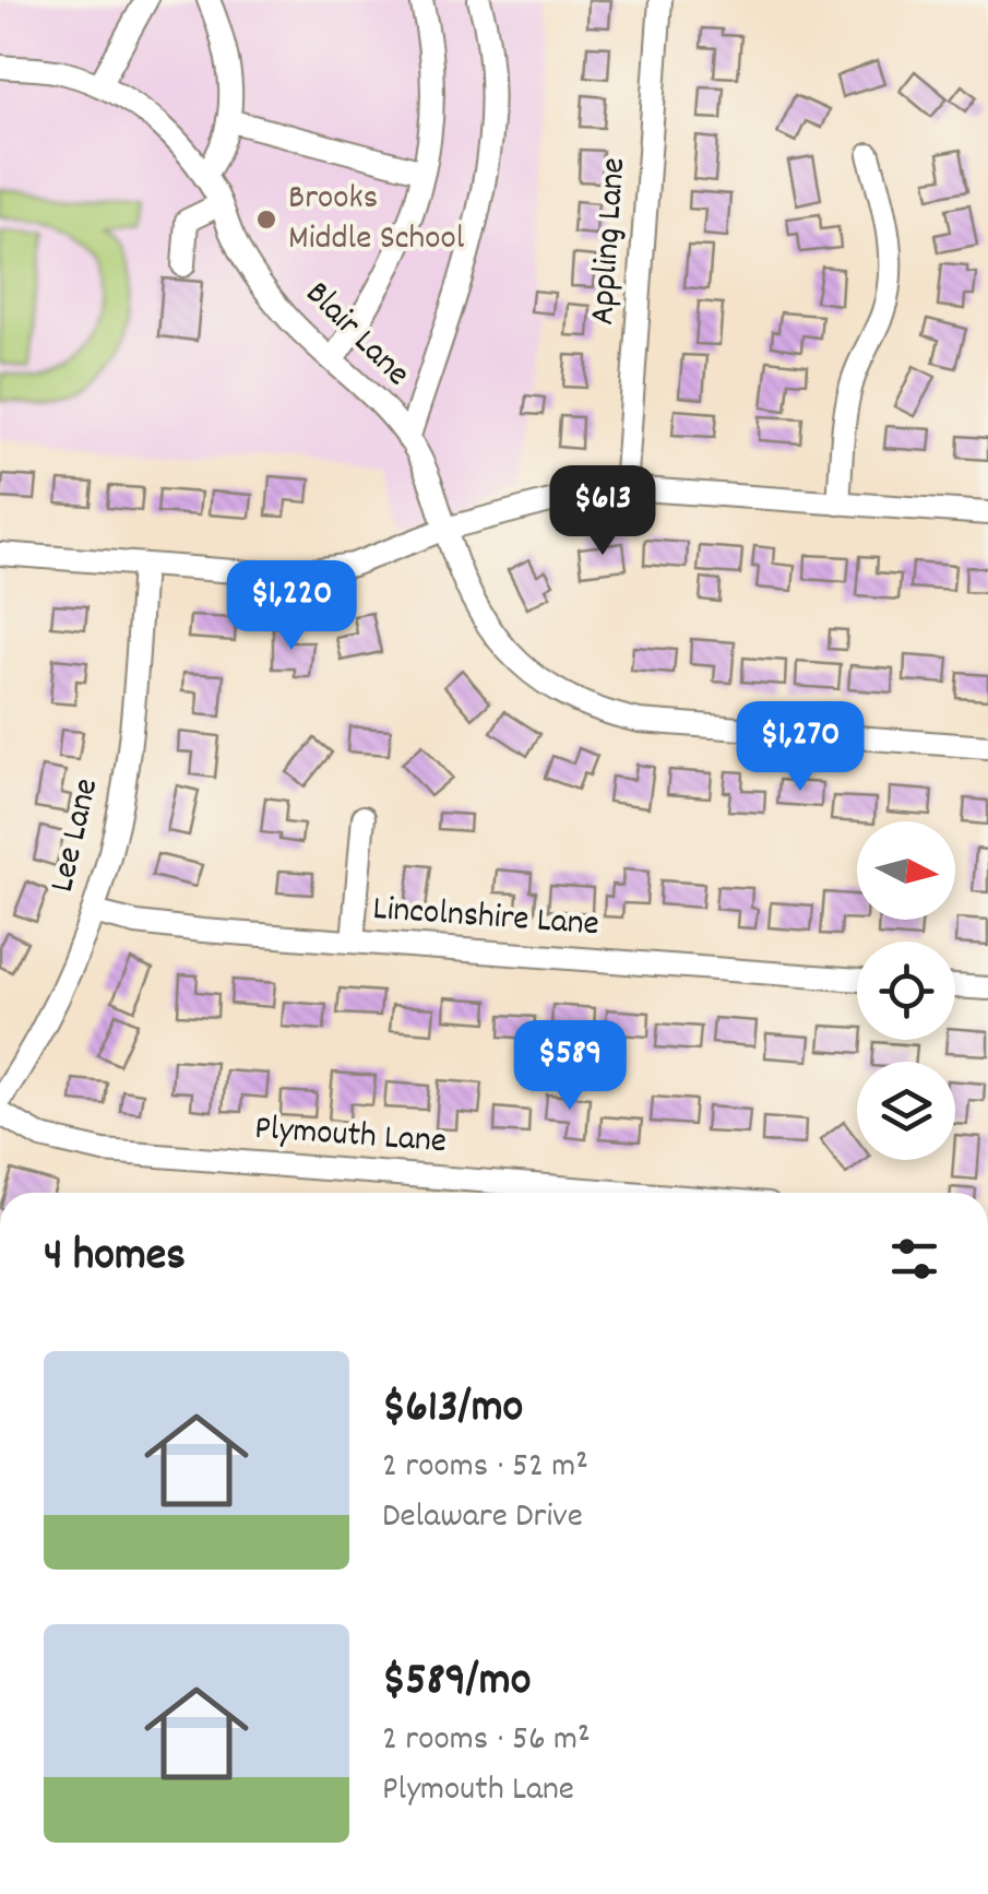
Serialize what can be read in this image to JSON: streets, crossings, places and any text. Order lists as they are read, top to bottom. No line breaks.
{"streets":{"street":["Appling Lane","Blair Lane","Lee Lane","Lincolnshire Lane","Plymouth Lane"]},"crossings":[["Lee Lane","Lincolnshire Lane"]],"places":["Brooks Middle School"],"north":"right","page":{"price":["$613","$1,220","$1,270","$589"],"heading":"4 homes","list":[{"name":"$613/mo","note":"2 rooms · 52 m² · Delaware Drive"},{"name":"$589/mo","note":"2 rooms · 56 m² · Plymouth Lane"}]}}
